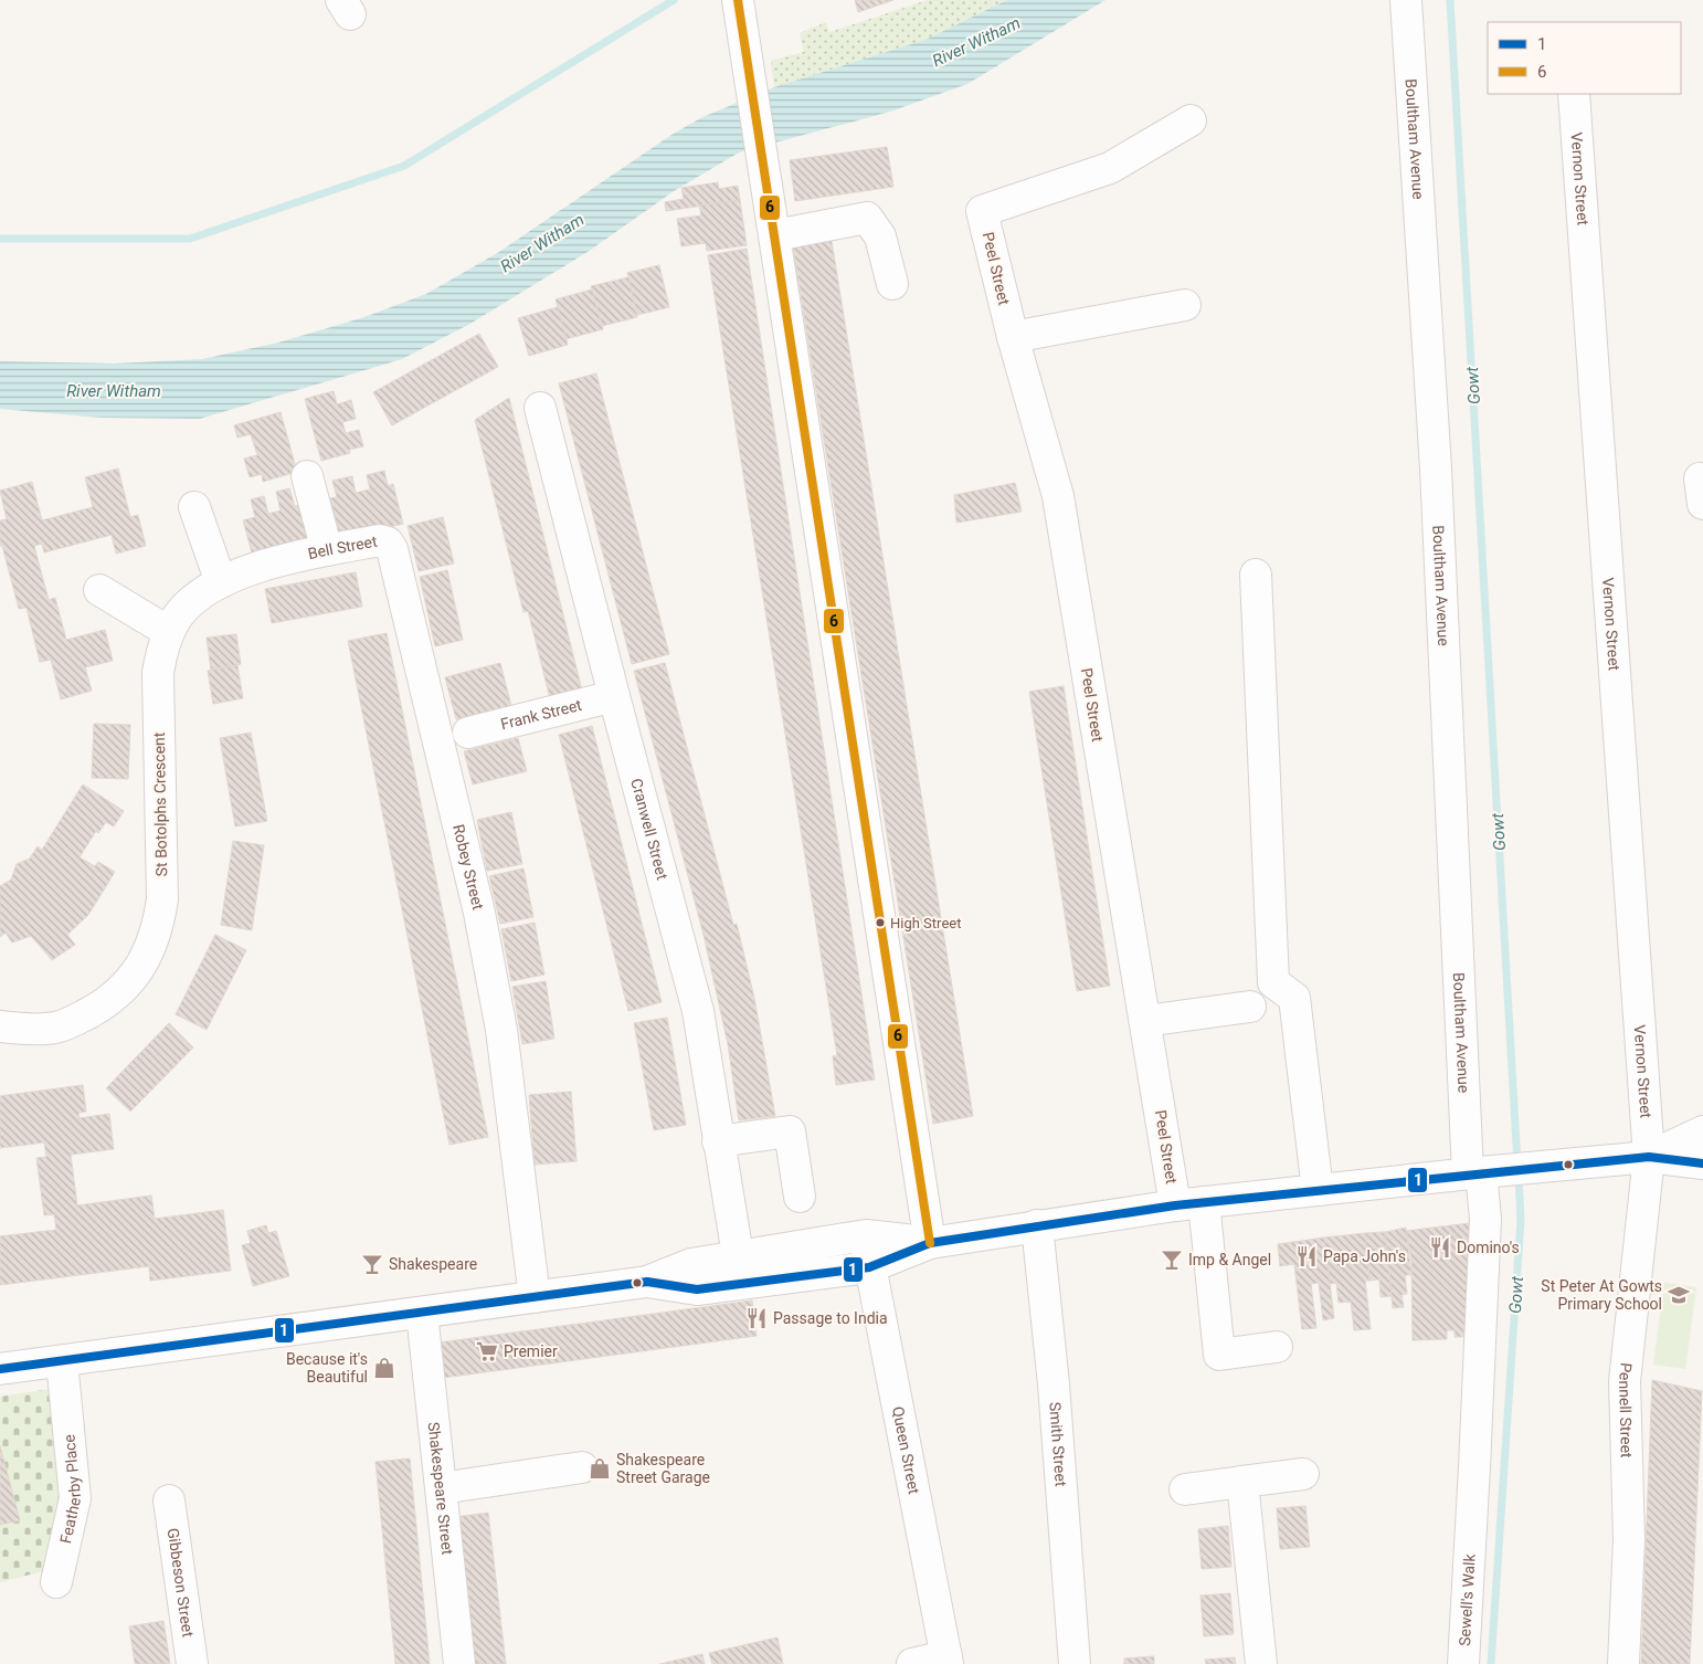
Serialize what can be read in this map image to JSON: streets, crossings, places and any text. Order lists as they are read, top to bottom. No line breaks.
{"streets":{"street":["Boultham Avenue","Vernon Street","Peel Street","Bell Street","Frank Street","St Botolphs Crescent","Cranwell Street","Robey Street","Pennell Street","Smith Street","Queen Street","Featherby Place","Shakespeare Street","Gibbeson Street","Sewell's Walk"]},"crossings":[["Boultham Avenue","Sewell's Walk"],["Vernon Street","Pennell Street"],["Bell Street","St Botolphs Crescent"],["Bell Street","Robey Street"],["Frank Street","Cranwell Street"]],"water":["River Witham","Gowt"],"places":{"other":["High Street"],"restaurant":["Domino's","Papa John's","Passage to India"],"bar":["Imp & Angel","Shakespeare"],"school or university":["St Peter At Gowts Primary School"],"supermarket":["Premier"],"shop":["Because it's Beautiful","Shakespeare Street Garage"]},"lines":["transit line 6","transit line 1"],"legend":["1","6"]}
